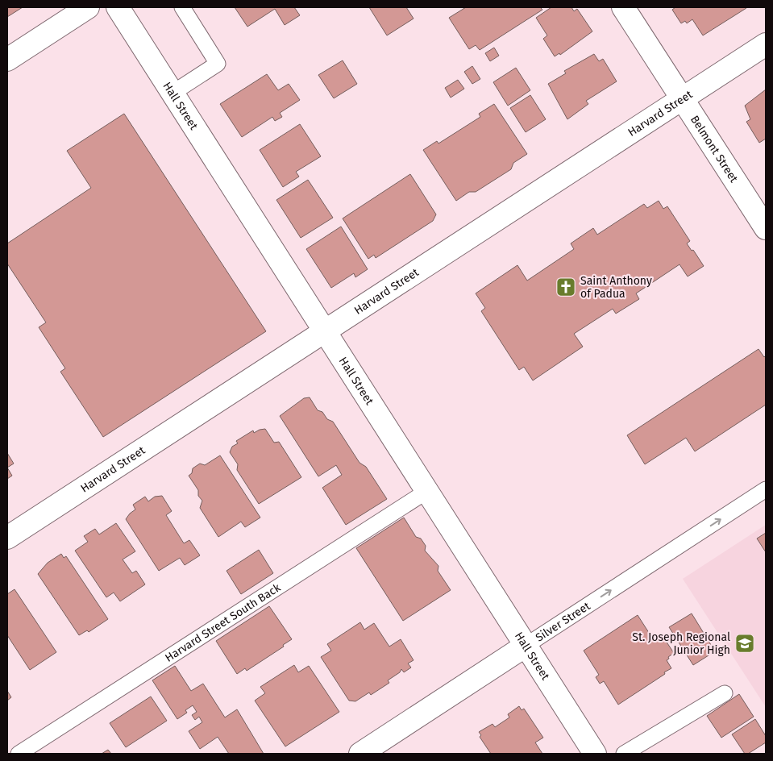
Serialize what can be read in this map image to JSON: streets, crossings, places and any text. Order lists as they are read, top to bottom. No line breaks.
{"streets":{"street":["Hall Street","Harvard Street","Belmont Street","Silver Street"],"lane":["Harvard Street South Back"]},"crossings":[["Hall Street","Harvard Street"],["Hall Street","Silver Street"],["Hall Street","Harvard Street South Back"],["Harvard Street","Belmont Street"]],"one_way":["Silver Street"],"places":{"church":["Saint Anthony of Padua"],"school or university":["St. Joseph Regional Junior High"]}}
